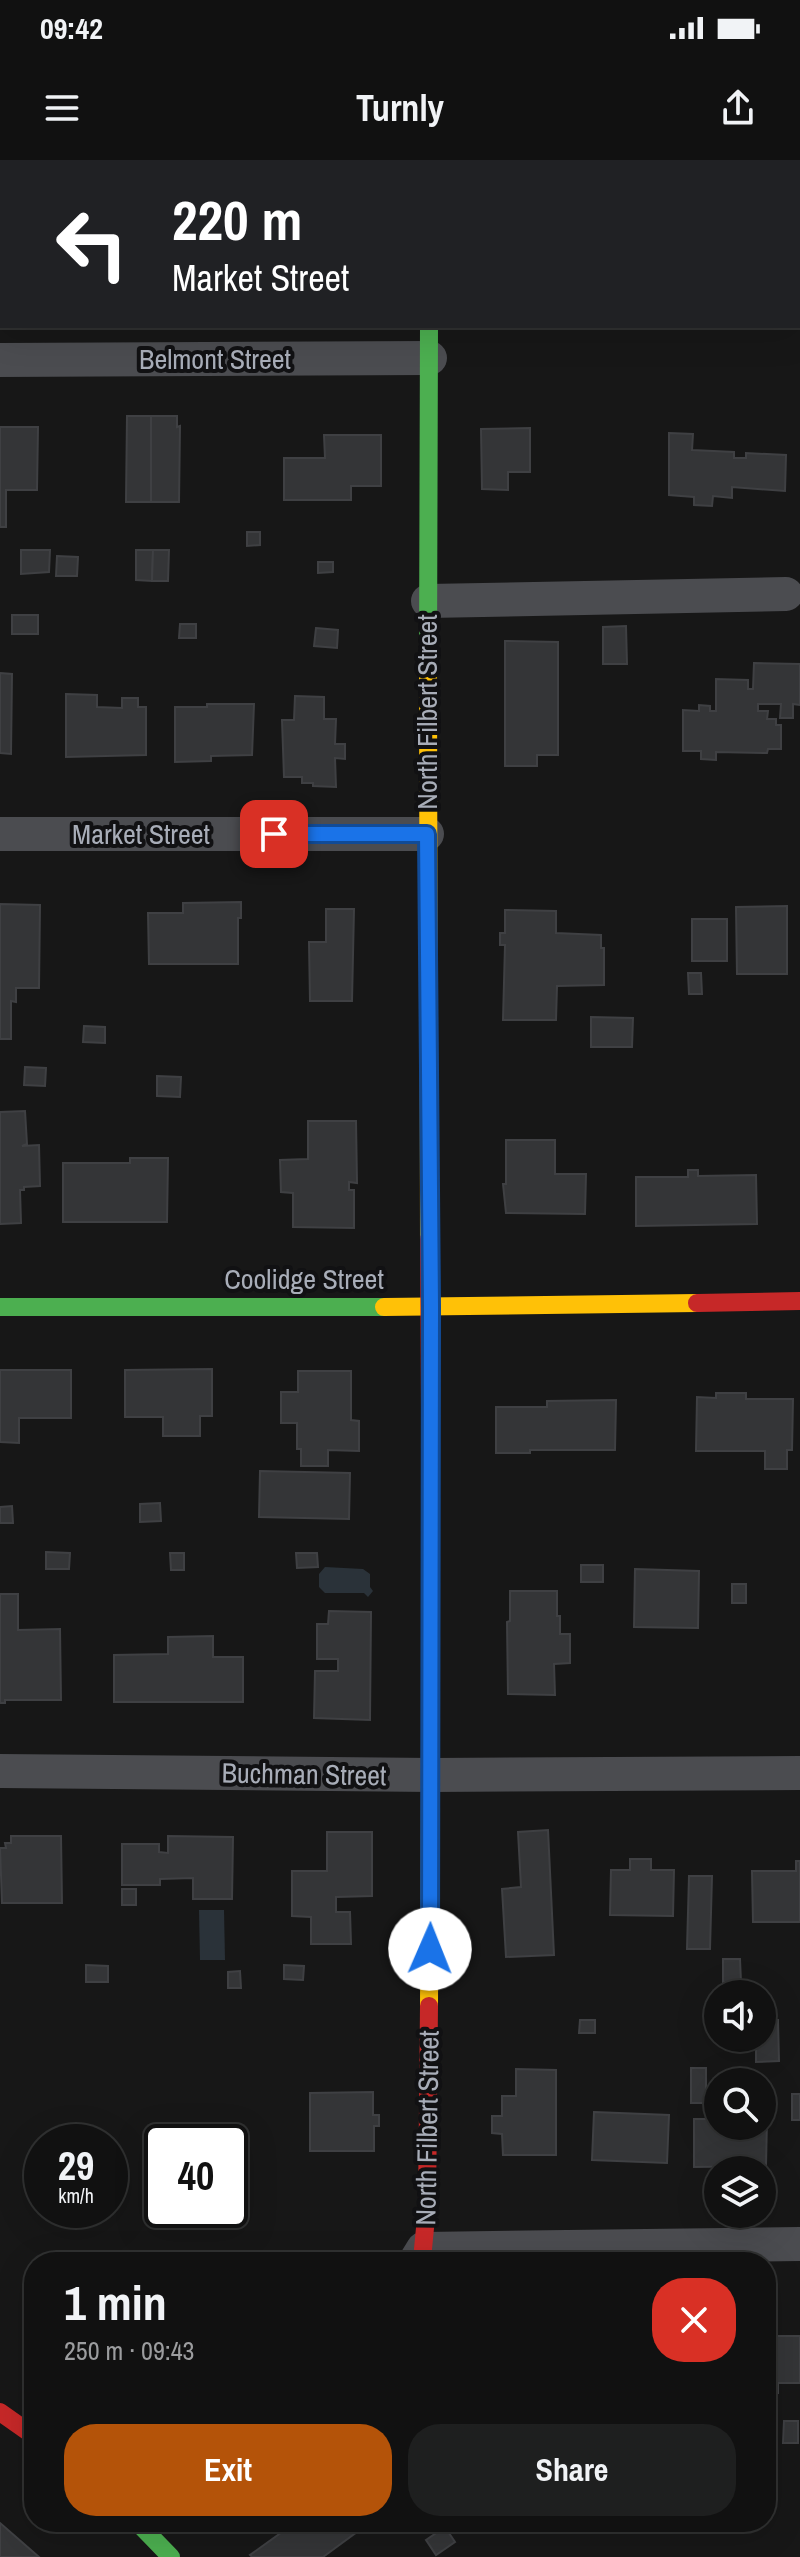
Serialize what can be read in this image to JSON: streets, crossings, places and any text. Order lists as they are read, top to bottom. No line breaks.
{"streets":{"street":["Belmont Street","North Filbert Street","Market Street","Coolidge Street","Buchman Street"]},"crossings":[["Belmont Street","North Filbert Street"],["North Filbert Street","Market Street"],["North Filbert Street","Coolidge Street"],["North Filbert Street","Buchman Street"]],"page":{"status":"09:42","header":"Turnly","turn":["220 m","Market Street"],"speed":"29 km/h","limit":"40","heading":["1 min","250 m · 09:43"],"buttons":["Exit","Share"]}}
